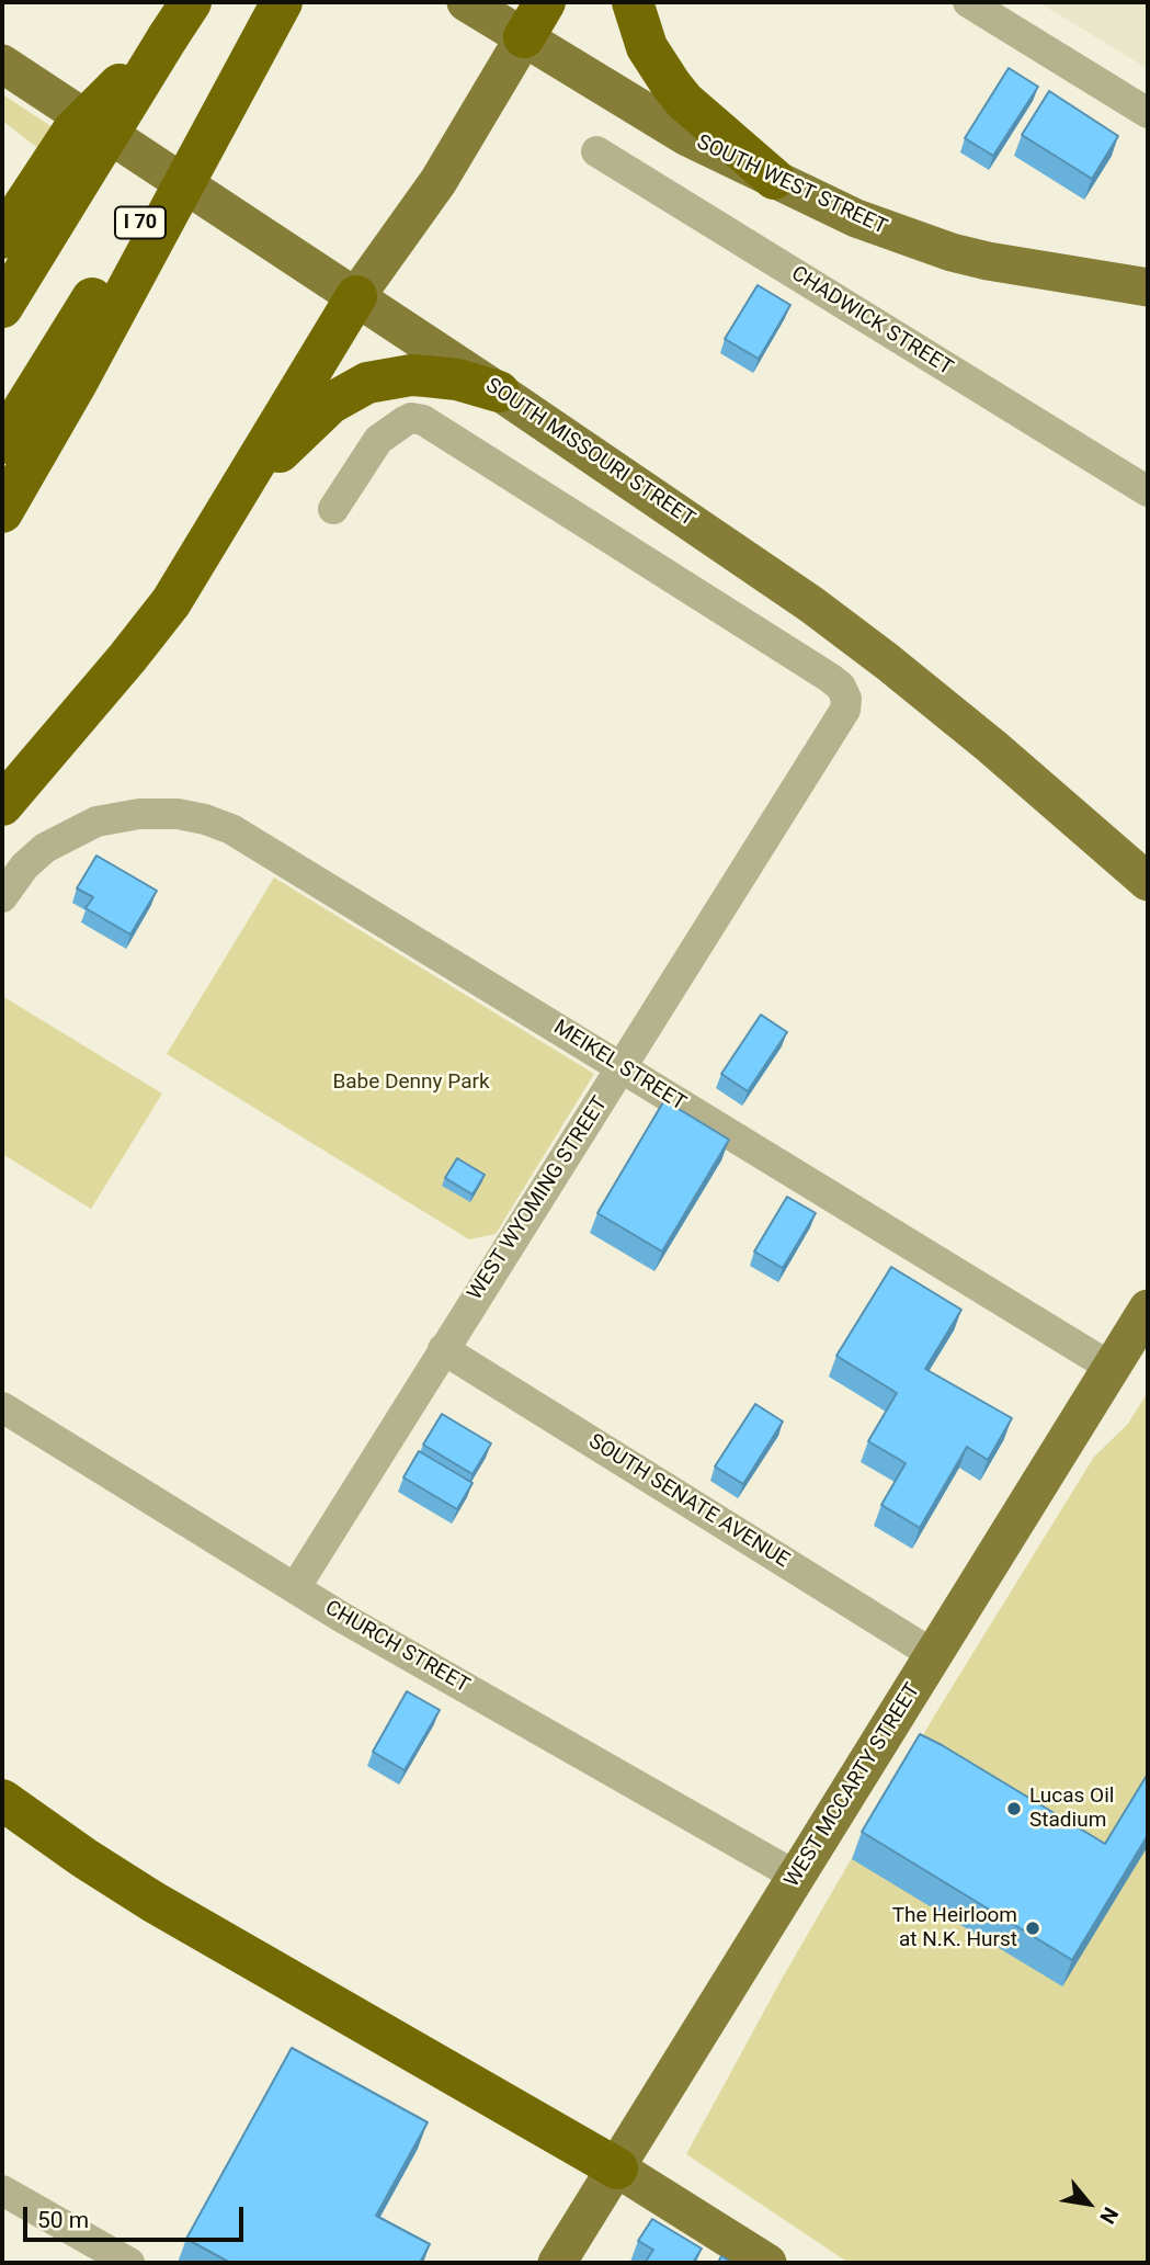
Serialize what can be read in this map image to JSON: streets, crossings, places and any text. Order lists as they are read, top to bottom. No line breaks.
{"streets":{"highway":["I 70"],"main road":["SOUTH WEST STREET","SOUTH MISSOURI STREET","WEST MCCARTY STREET"],"street":["CHADWICK STREET","MEIKEL STREET","WEST WYOMING STREET","SOUTH SENATE AVENUE","CHURCH STREET"]},"crossings":[["MEIKEL STREET","WEST WYOMING STREET"],["MEIKEL STREET","WEST MCCARTY STREET"],["WEST WYOMING STREET","SOUTH SENATE AVENUE"],["WEST WYOMING STREET","CHURCH STREET"],["SOUTH SENATE AVENUE","WEST MCCARTY STREET"],["CHURCH STREET","WEST MCCARTY STREET"]],"parks":["Babe Denny Park"],"places":["Lucas Oil Stadium","The Heirloom at N.K. Hurst"],"scale_bar":"50 m","north":"bottom right"}
